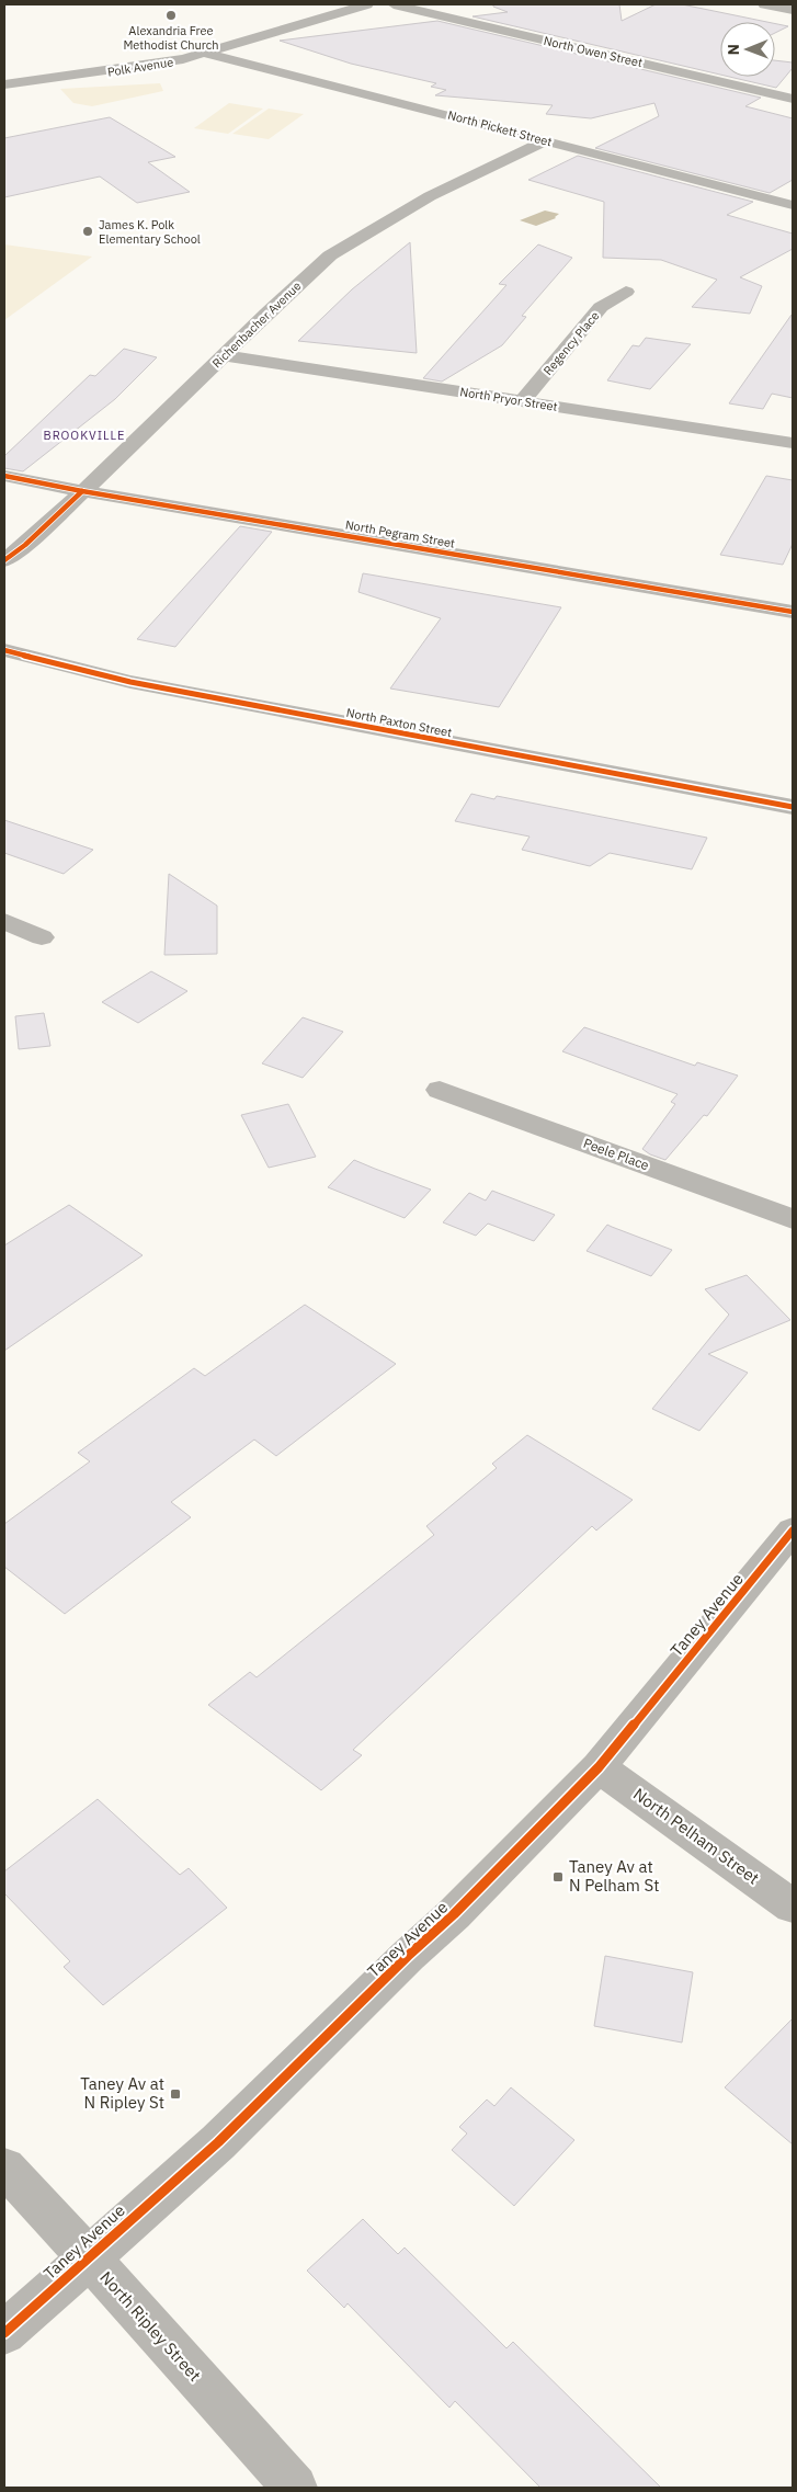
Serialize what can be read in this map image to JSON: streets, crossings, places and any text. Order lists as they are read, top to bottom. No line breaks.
{"streets":{"street":["North Owen Street","Polk Avenue","North Pickett Street","Richenbacher Avenue","Regency Place","North Pryor Street","North Pegram Street","North Paxton Street","Peele Place","Taney Avenue","North Pelham Street","North Ripley Street"]},"crossings":[["Polk Avenue","North Pickett Street"],["North Pickett Street","Richenbacher Avenue"],["Richenbacher Avenue","North Pryor Street"],["Richenbacher Avenue","North Pegram Street"],["Regency Place","North Pryor Street"],["Taney Avenue","North Pelham Street"],["Taney Avenue","North Ripley Street"]],"districts":["BROOKVILLE"],"places":{"other":["Alexandria Free Methodist Church","James K. Polk Elementary School"],"transit":["Taney Av at N Pelham St","Taney Av at N Ripley St"]},"north":"left"}
